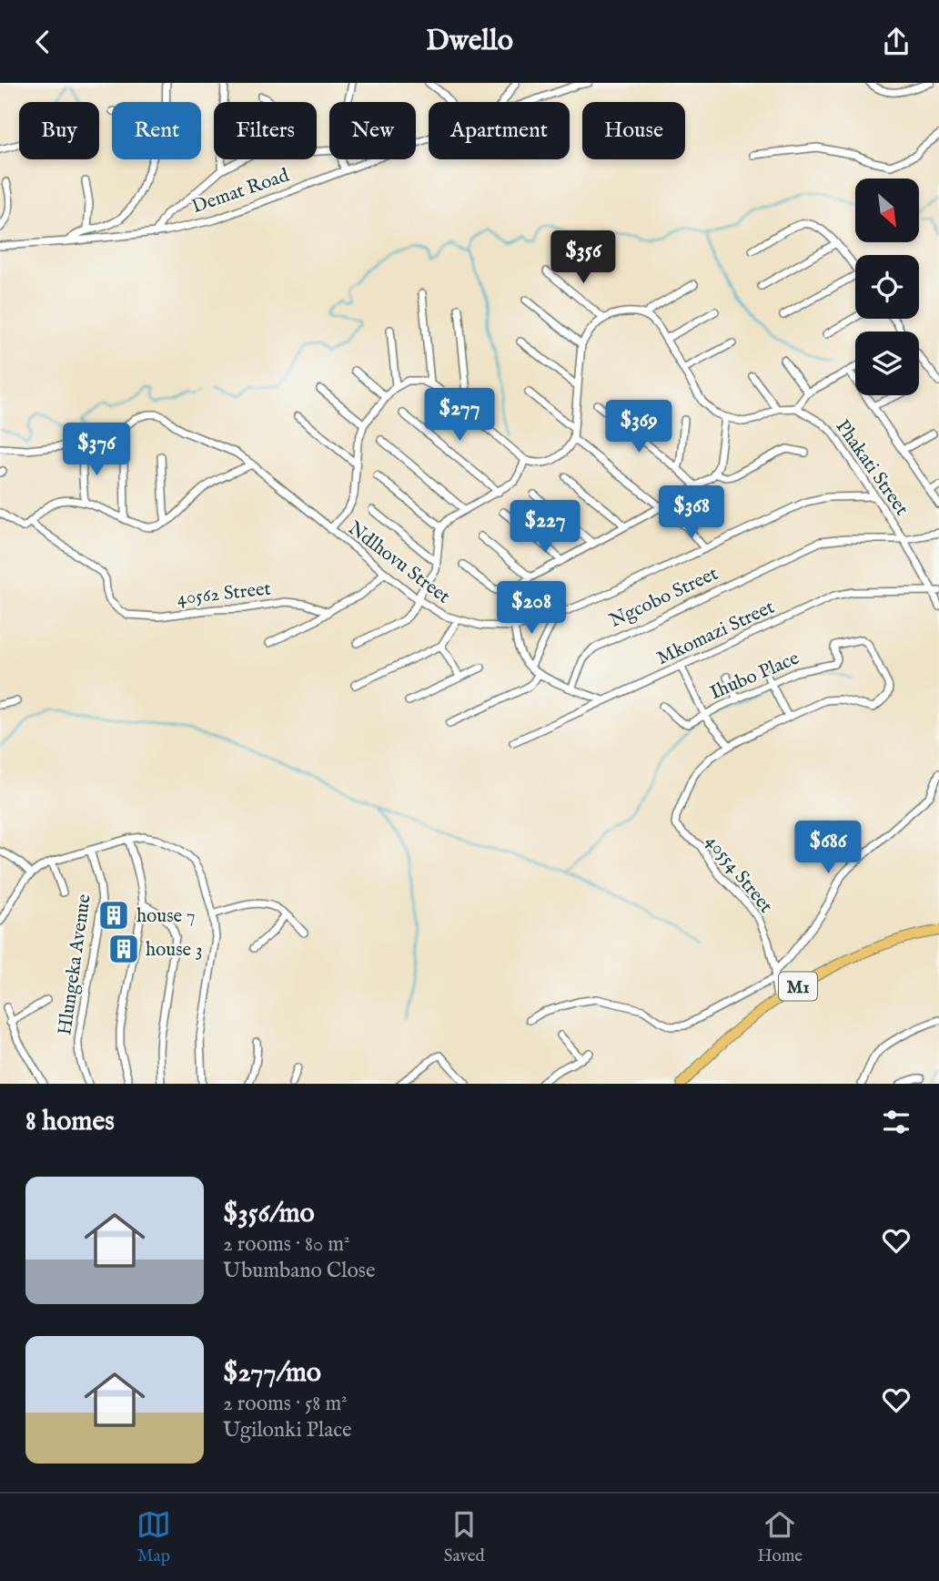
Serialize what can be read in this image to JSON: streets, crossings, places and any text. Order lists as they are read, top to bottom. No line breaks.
{"streets":{"highway":["M1"],"street":["Demat Road","Phakati Street","Ndlhovu Street","40562 Street","Ngcobo Street","Mkomazi Street","Ihubo Place","40554 Street","Hlungeka Avenue"]},"crossings":[["Phakati Street","Ndlhovu Street"],["Phakati Street","Ngcobo Street"],["Phakati Street","Mkomazi Street"]],"places":{"building":["house 7","house 3"]},"north":"bottom right","page":{"header":"Dwello","chip":["Buy","Rent","Filters","New","Apartment","House"],"price":["$356","$277","$369","$376","$368","$227","$208","$686"],"heading":"8 homes","list":[{"name":"$356/mo","note":"2 rooms · 80 m² · Ubumbano Close"},{"name":"$277/mo","note":"2 rooms · 58 m² · Ugilonki Place"}],"tabs":["Map","Saved","Home"]}}
